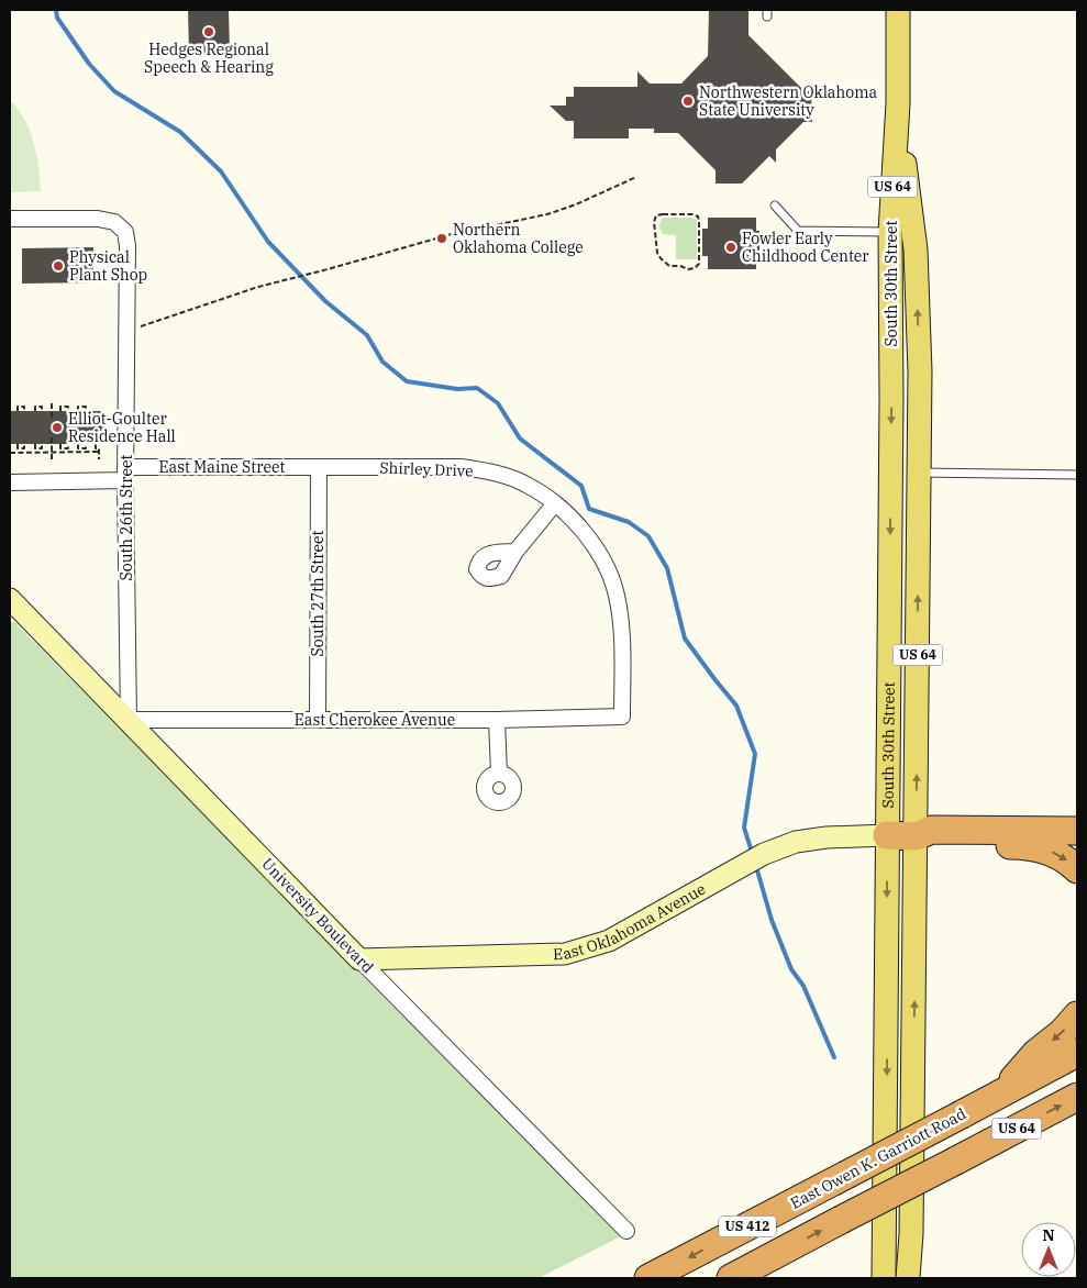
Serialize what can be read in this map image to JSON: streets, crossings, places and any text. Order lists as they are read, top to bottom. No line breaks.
{"streets":{"highway":["US 64","East Owen K. Garriott Road","US 412"],"main road":["South 30th Street"],"street":["East Maine Street","Shirley Drive","South 26th Street","South 27th Street","East Cherokee Avenue","University Boulevard","East Oklahoma Avenue"]},"crossings":[["US 64","US 412"],["South 30th Street","East Oklahoma Avenue"],["East Maine Street","Shirley Drive"],["East Maine Street","South 26th Street"],["East Maine Street","South 27th Street"],["Shirley Drive","South 27th Street"],["Shirley Drive","East Cherokee Avenue"],["South 26th Street","East Cherokee Avenue"],["South 26th Street","University Boulevard"],["South 27th Street","East Cherokee Avenue"],["East Cherokee Avenue","University Boulevard"],["University Boulevard","East Oklahoma Avenue"]],"places":["Hedges Regional Speech & Hearing","Northwestern Oklahoma State University","Northern Oklahoma College","Fowler Early Childhood Center","Physical Plant Shop","Elliot-Goulter Residence Hall"],"north":"top"}
